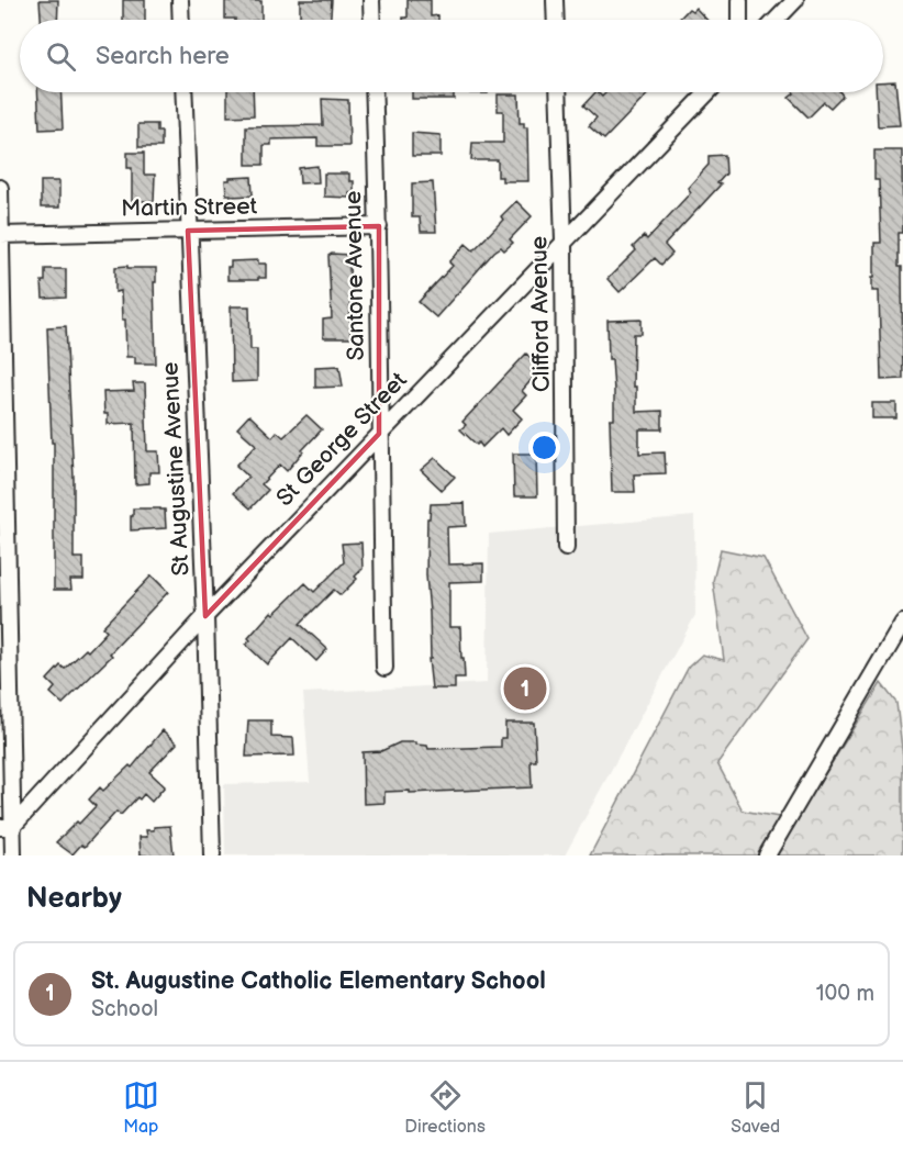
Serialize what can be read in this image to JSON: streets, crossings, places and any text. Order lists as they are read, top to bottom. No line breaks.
{"streets":{"street":["Martin Street","Santone Avenue","Clifford Avenue","St George Street","St Augustine Avenue"]},"crossings":[["Martin Street","Santone Avenue"],["Martin Street","St Augustine Avenue"],["Santone Avenue","St George Street"],["Clifford Avenue","St George Street"],["St George Street","St Augustine Avenue"]],"page":{"search":"Search here","pins":"1","heading":"Nearby","list":[{"mark":"1","name":"St. Augustine Catholic Elementary School","note":"School","value":"100 m"}],"nav":["Map","Directions","Saved"]}}
